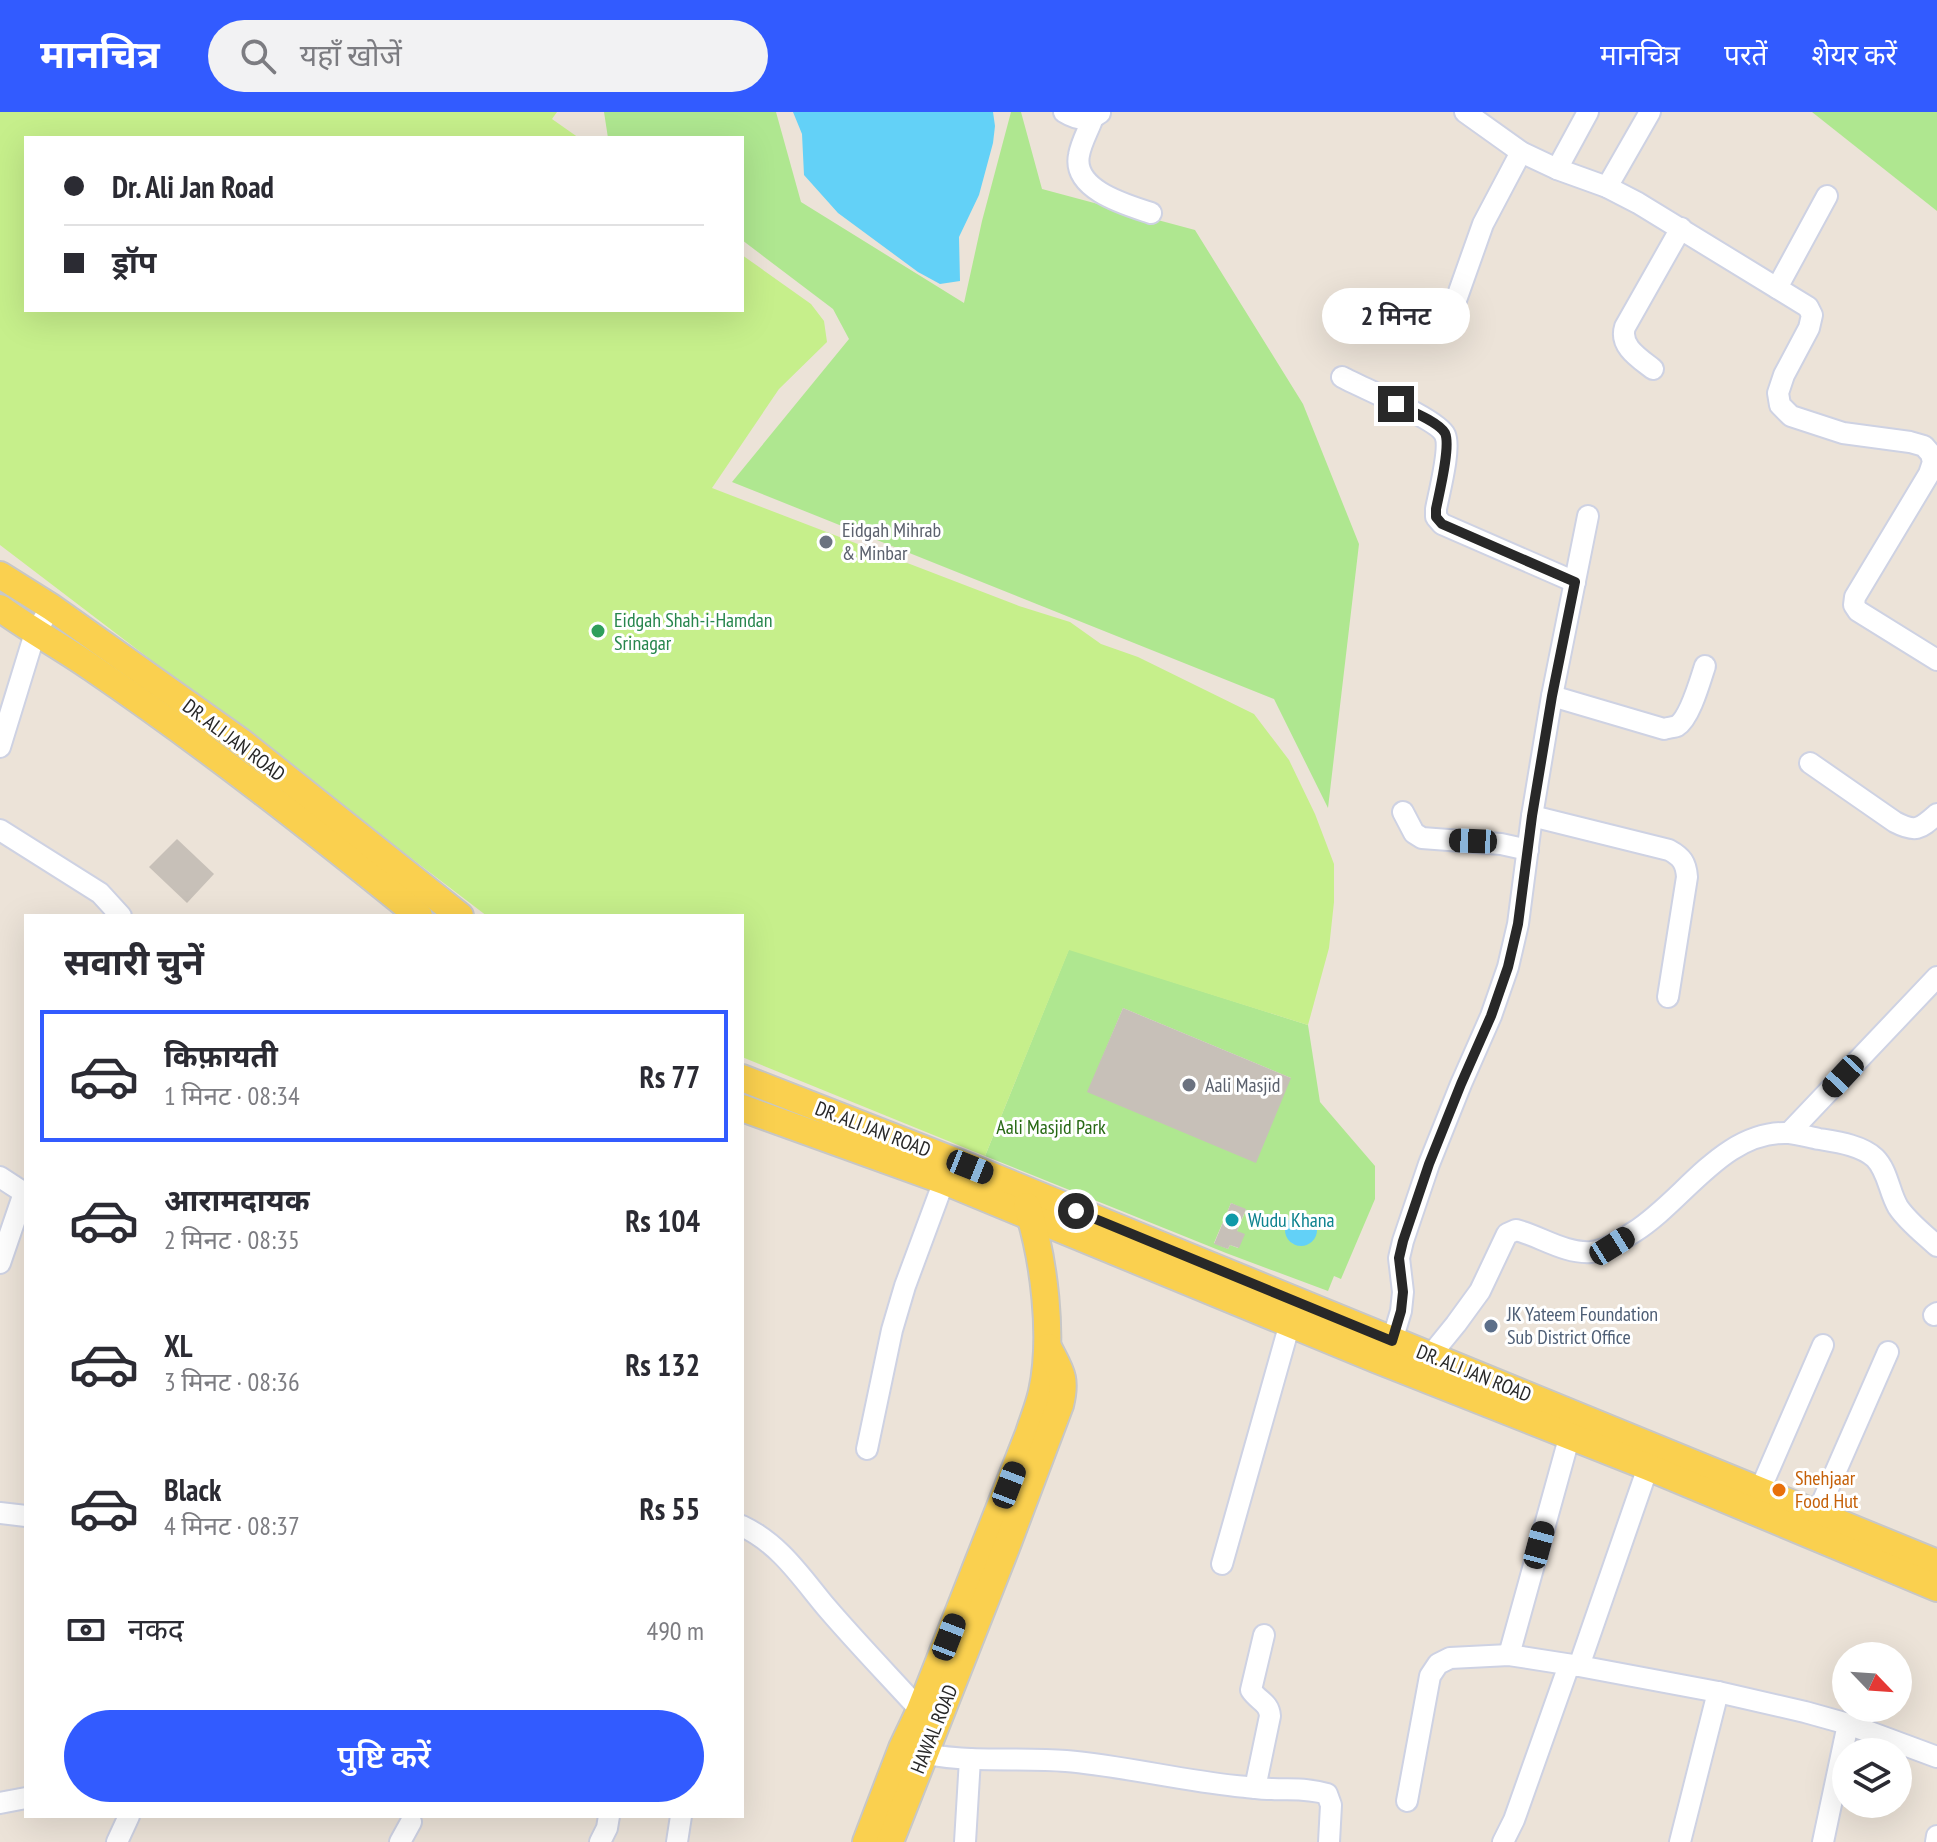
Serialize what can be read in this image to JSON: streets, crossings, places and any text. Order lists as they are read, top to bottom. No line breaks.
{"streets":{"main road":["DR. ALI JAN ROAD","HAWAL ROAD"]},"crossings":[["DR. ALI JAN ROAD","HAWAL ROAD"]],"parks":["Aali Masjid Park"],"places":["Eidgah Mihrab & Minbar","Eidgah Shah-i-Hamdan Srinagar","Aali Masjid","Wudu Khana","JK Yateem Foundation Sub District Office","Shehjaar Food Hut"],"north":"bottom right","page":{"header":"मानचित्र","search":"यहाँ खोजें","nav":["मानचित्र","परतें","शेयर करें"],"banner":["Dr. Ali Jan Road","ड्रॉप"],"bubble":"2 मिनट","heading":"सवारी चुनें","list":[{"name":"किफ़ायती","note":"1 मिनट · 08:34","value":"Rs 77"},{"name":"आरामदायक","note":"2 मिनट · 08:35","value":"Rs 104"},{"name":"XL","note":"3 मिनट · 08:36","value":"Rs 132"},{"name":"Black","note":"4 मिनट · 08:37","value":"Rs 55"}],"pay":["नकद","490 m"],"buttons":"पुष्टि करें"}}
